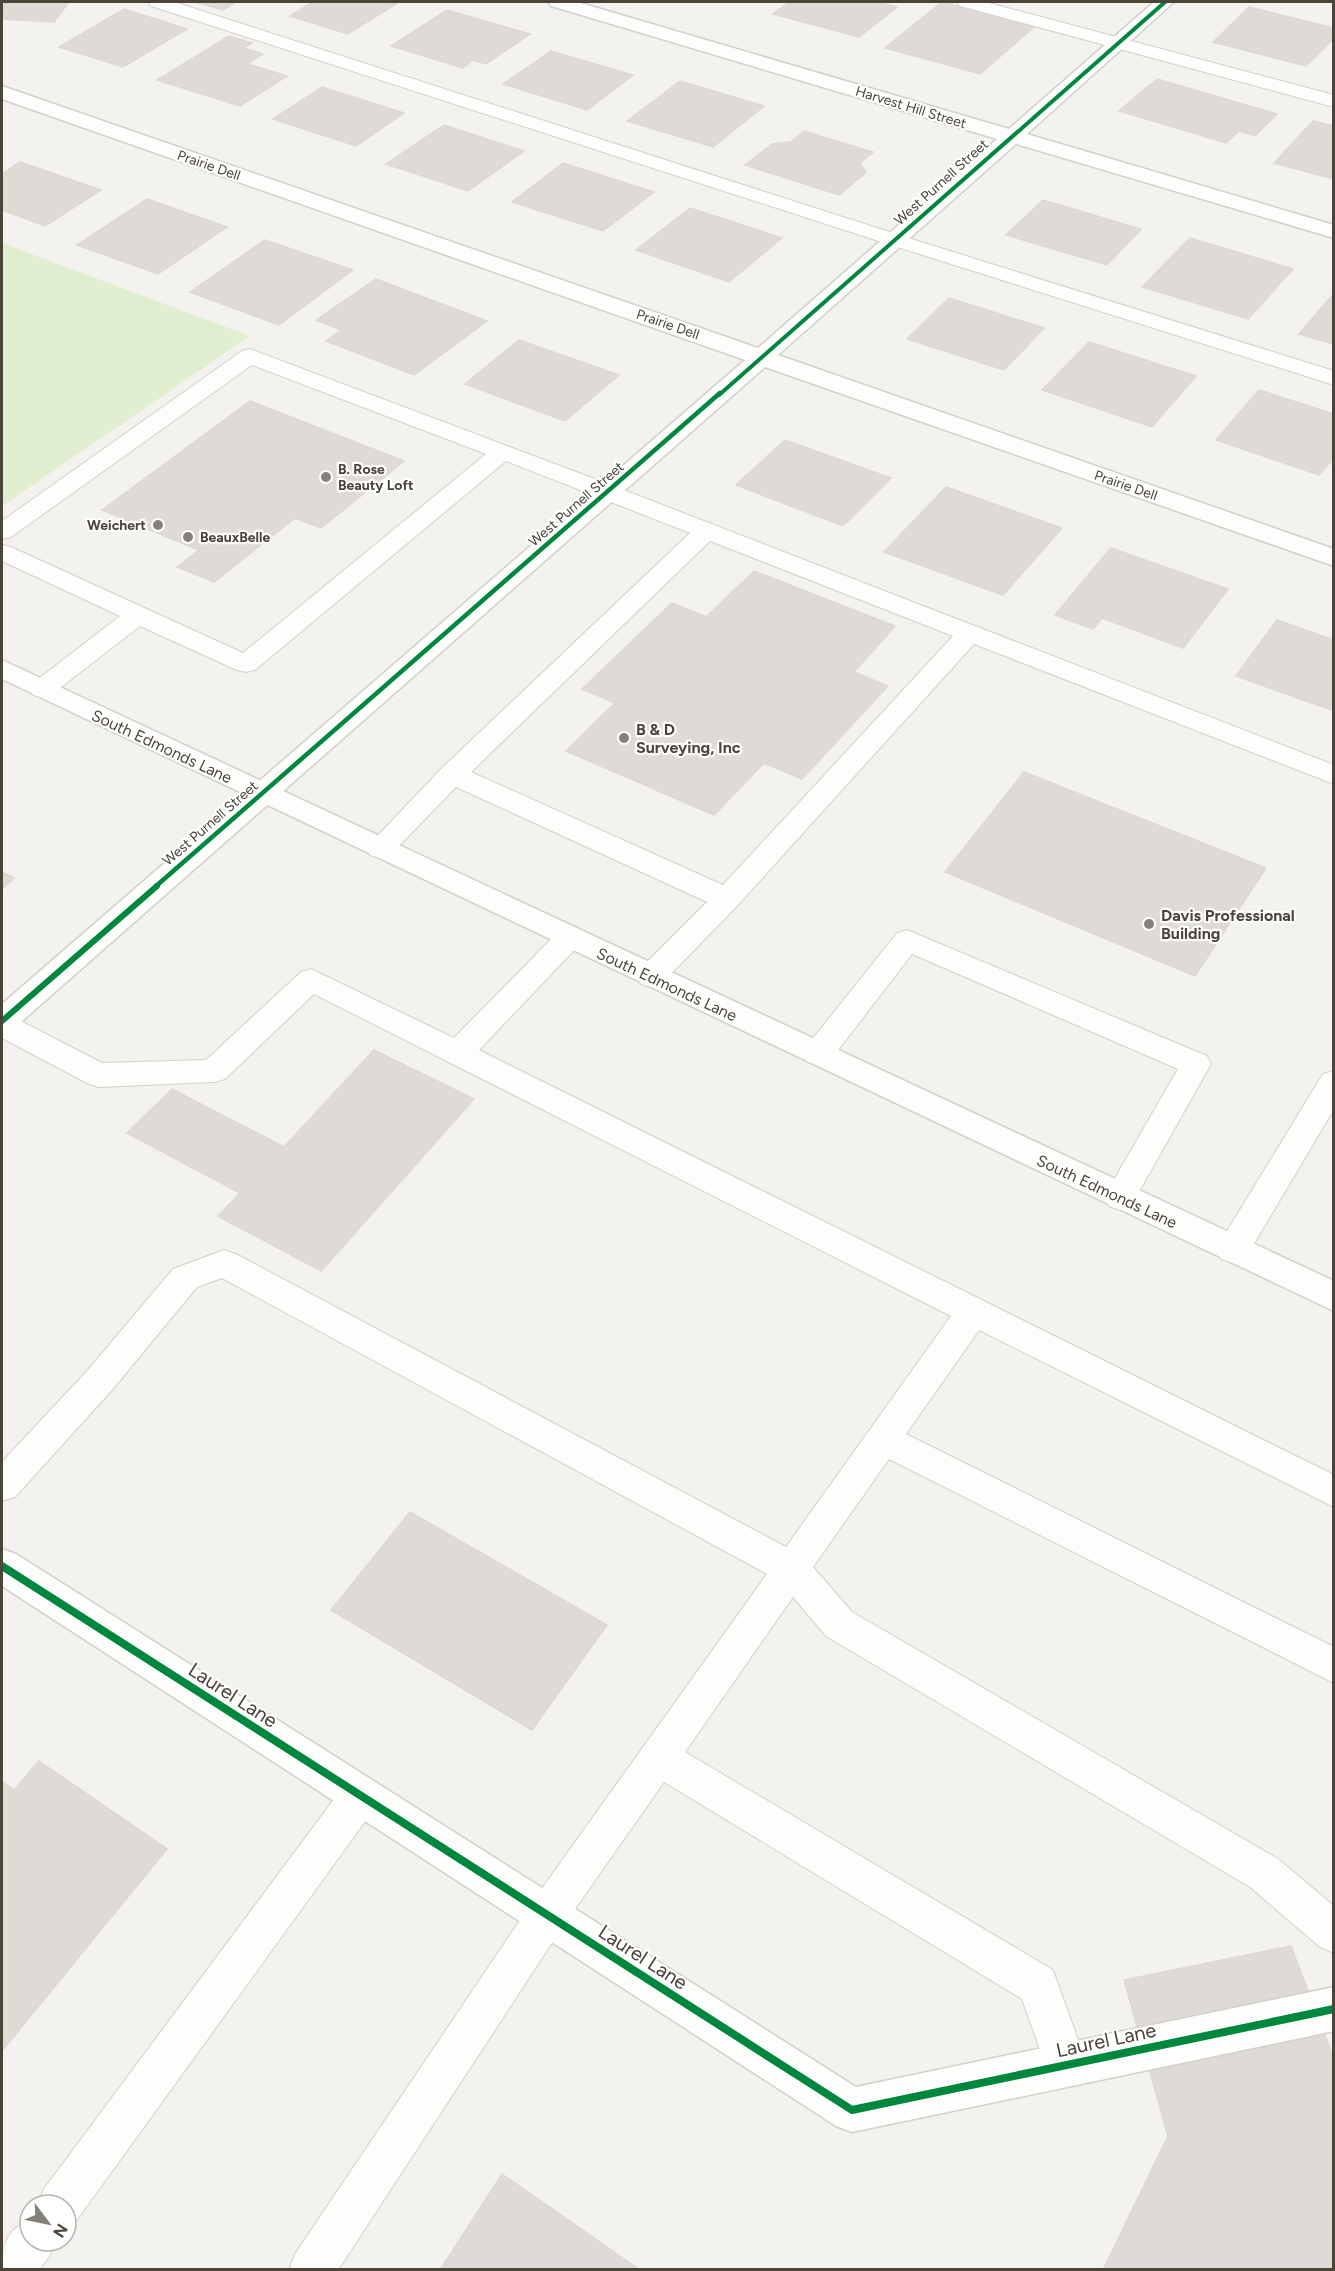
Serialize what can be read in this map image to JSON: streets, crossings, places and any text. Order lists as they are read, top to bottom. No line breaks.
{"streets":{"street":["Harvest Hill Street","Prairie Dell","West Purnell Street","South Edmonds Lane","Laurel Lane"]},"crossings":[["Harvest Hill Street","West Purnell Street"],["Prairie Dell","West Purnell Street"],["West Purnell Street","South Edmonds Lane"]],"places":["B. Rose Beauty Loft","Weichert","BeauxBelle","B & D Surveying, Inc","Davis Professional Building"],"north":"bottom right"}
